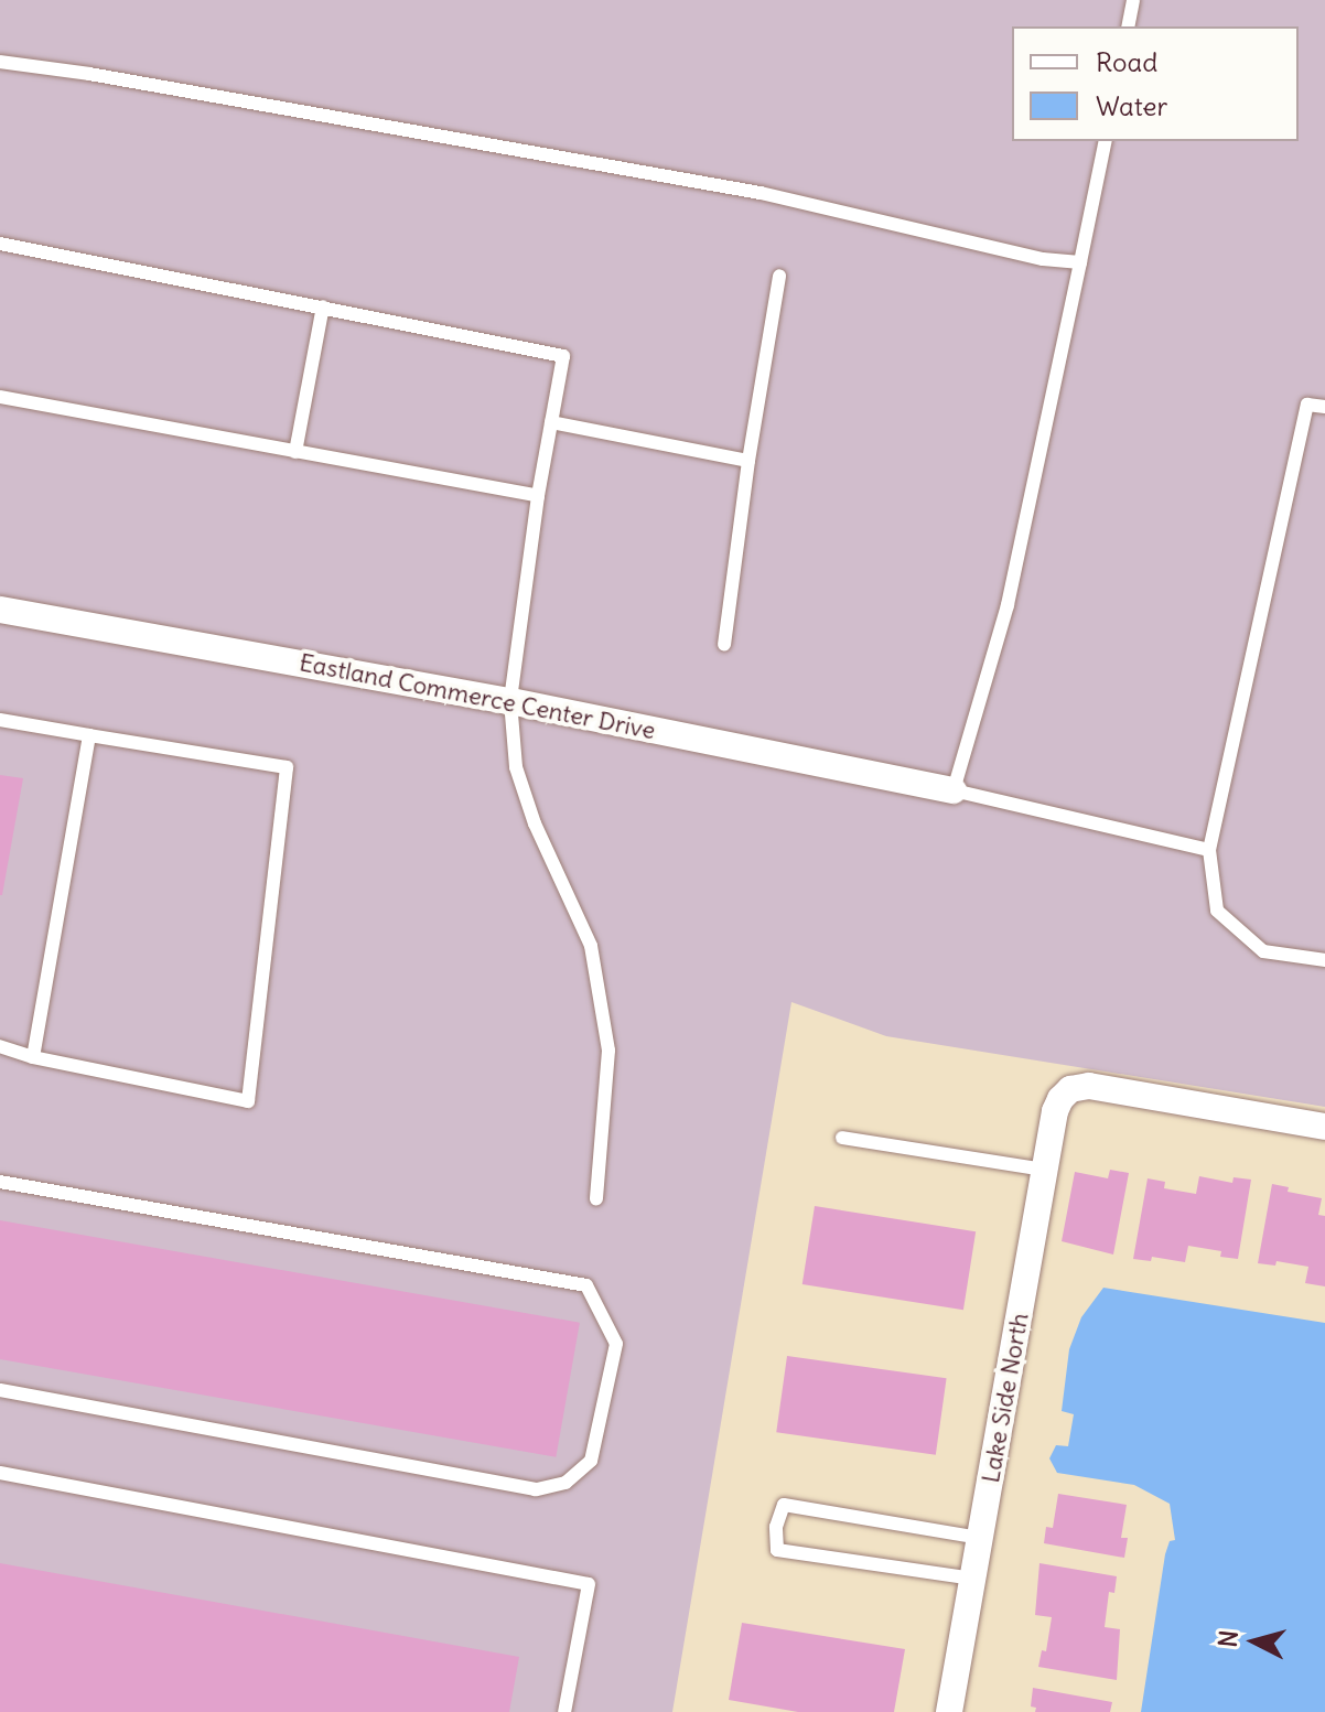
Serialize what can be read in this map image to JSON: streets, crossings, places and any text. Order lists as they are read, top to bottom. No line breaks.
{"streets":{"street":["Eastland Commerce Center Drive","Lake Side North"]},"legend":["Road","Water"],"north":"left"}
